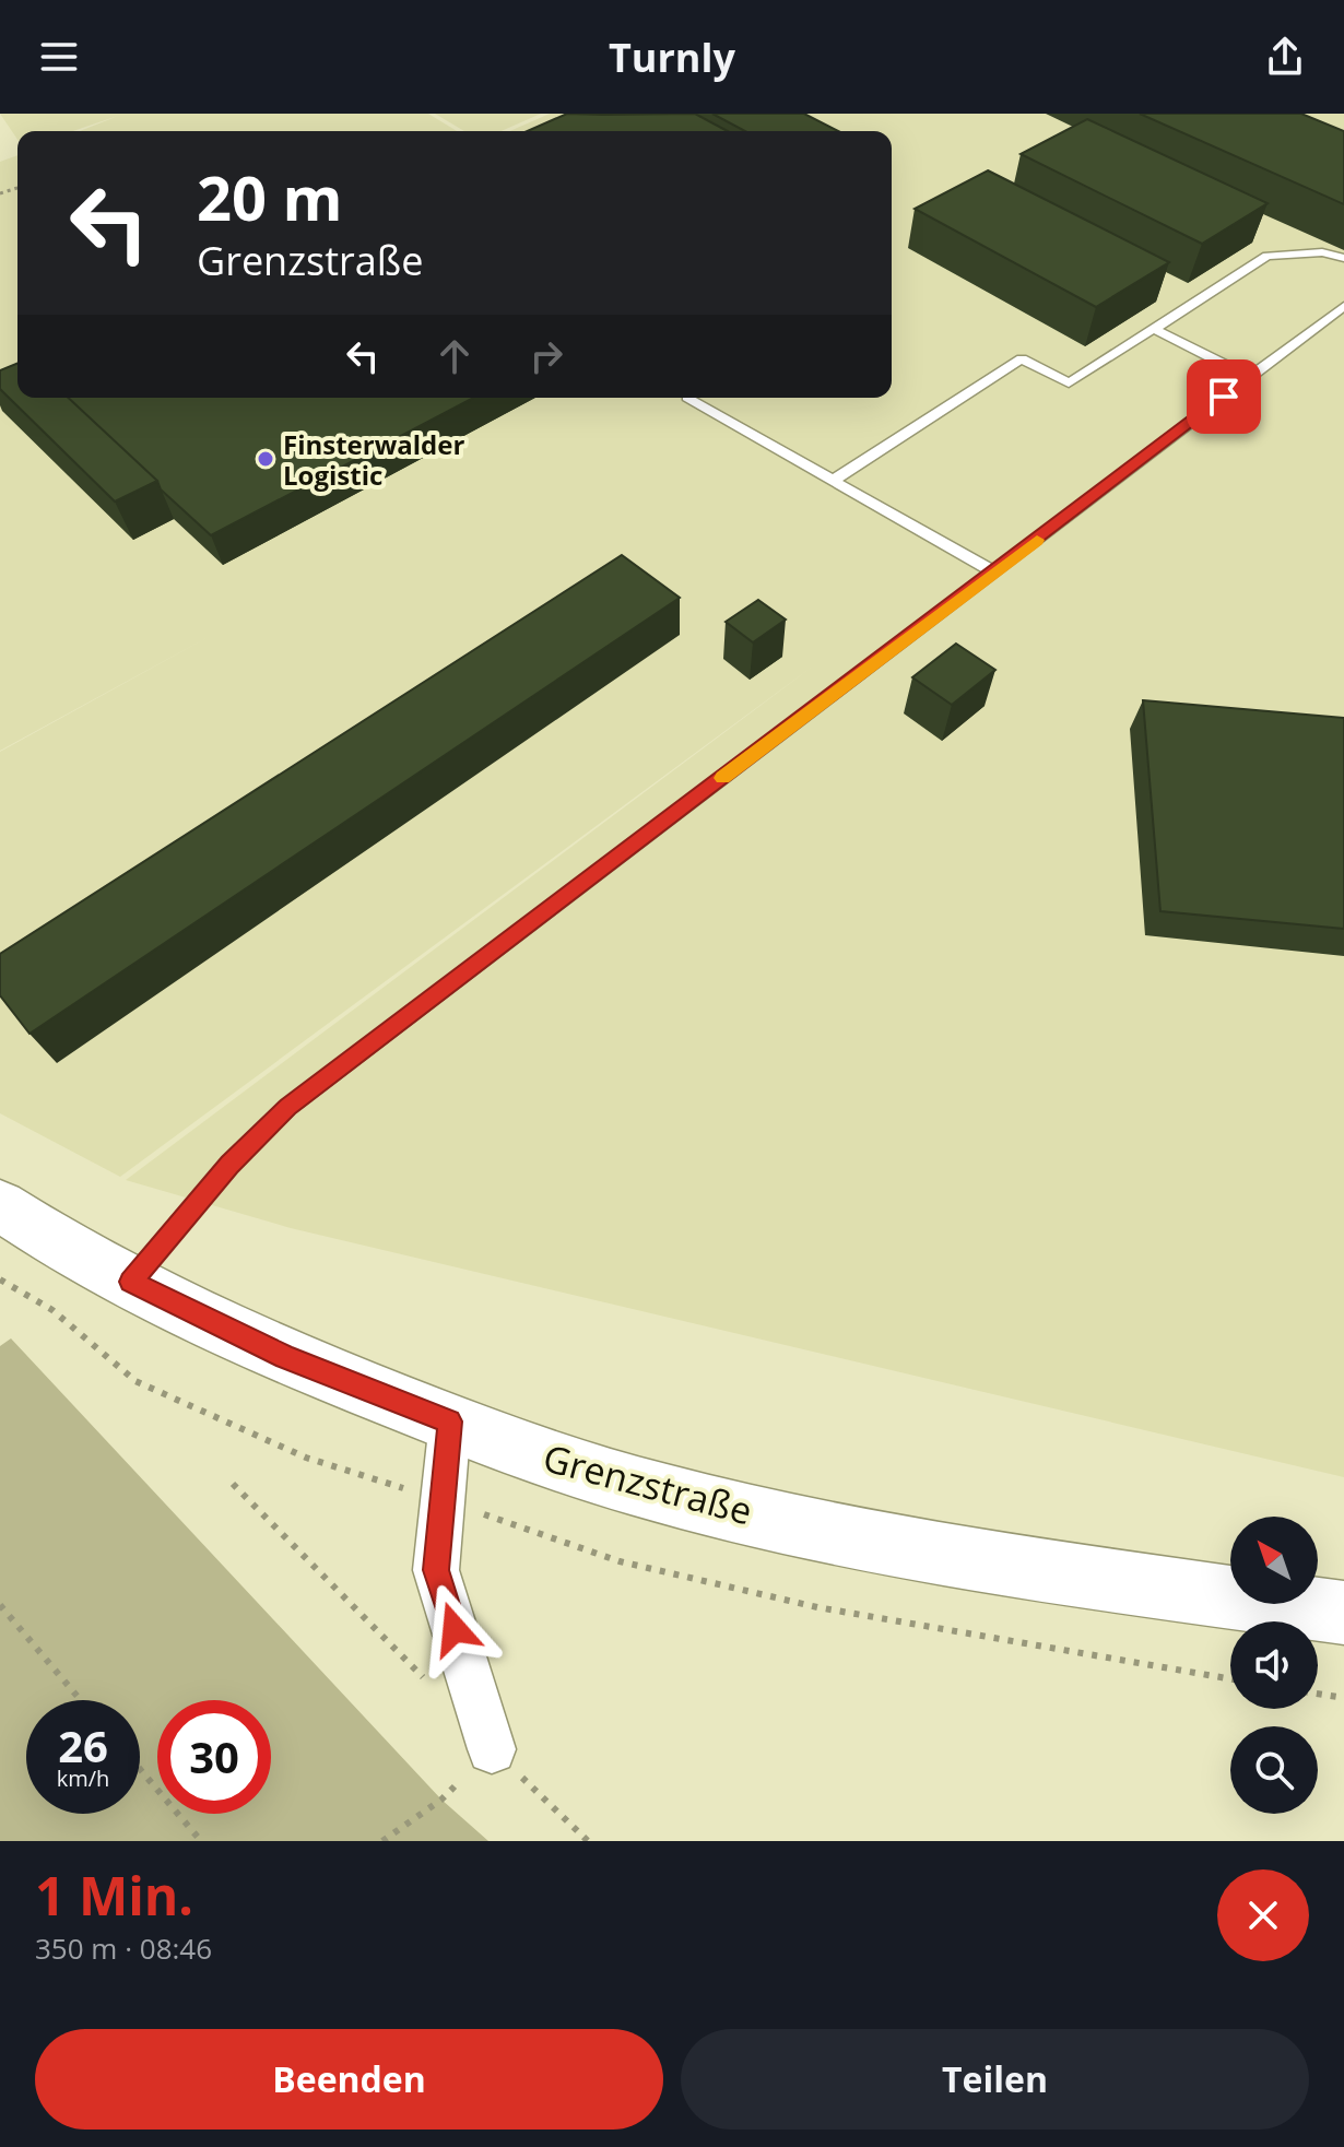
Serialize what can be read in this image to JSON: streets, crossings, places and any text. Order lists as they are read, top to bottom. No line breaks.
{"streets":{"street":["Grenzstraße"]},"places":["Finsterwalder Logistic"],"north":"top left","page":{"header":"Turnly","turn":["20 m","Grenzstraße"],"speed":"26 km/h","limit":"30","heading":["1 Min.","350 m · 08:46"],"buttons":["Beenden","Teilen"]}}
